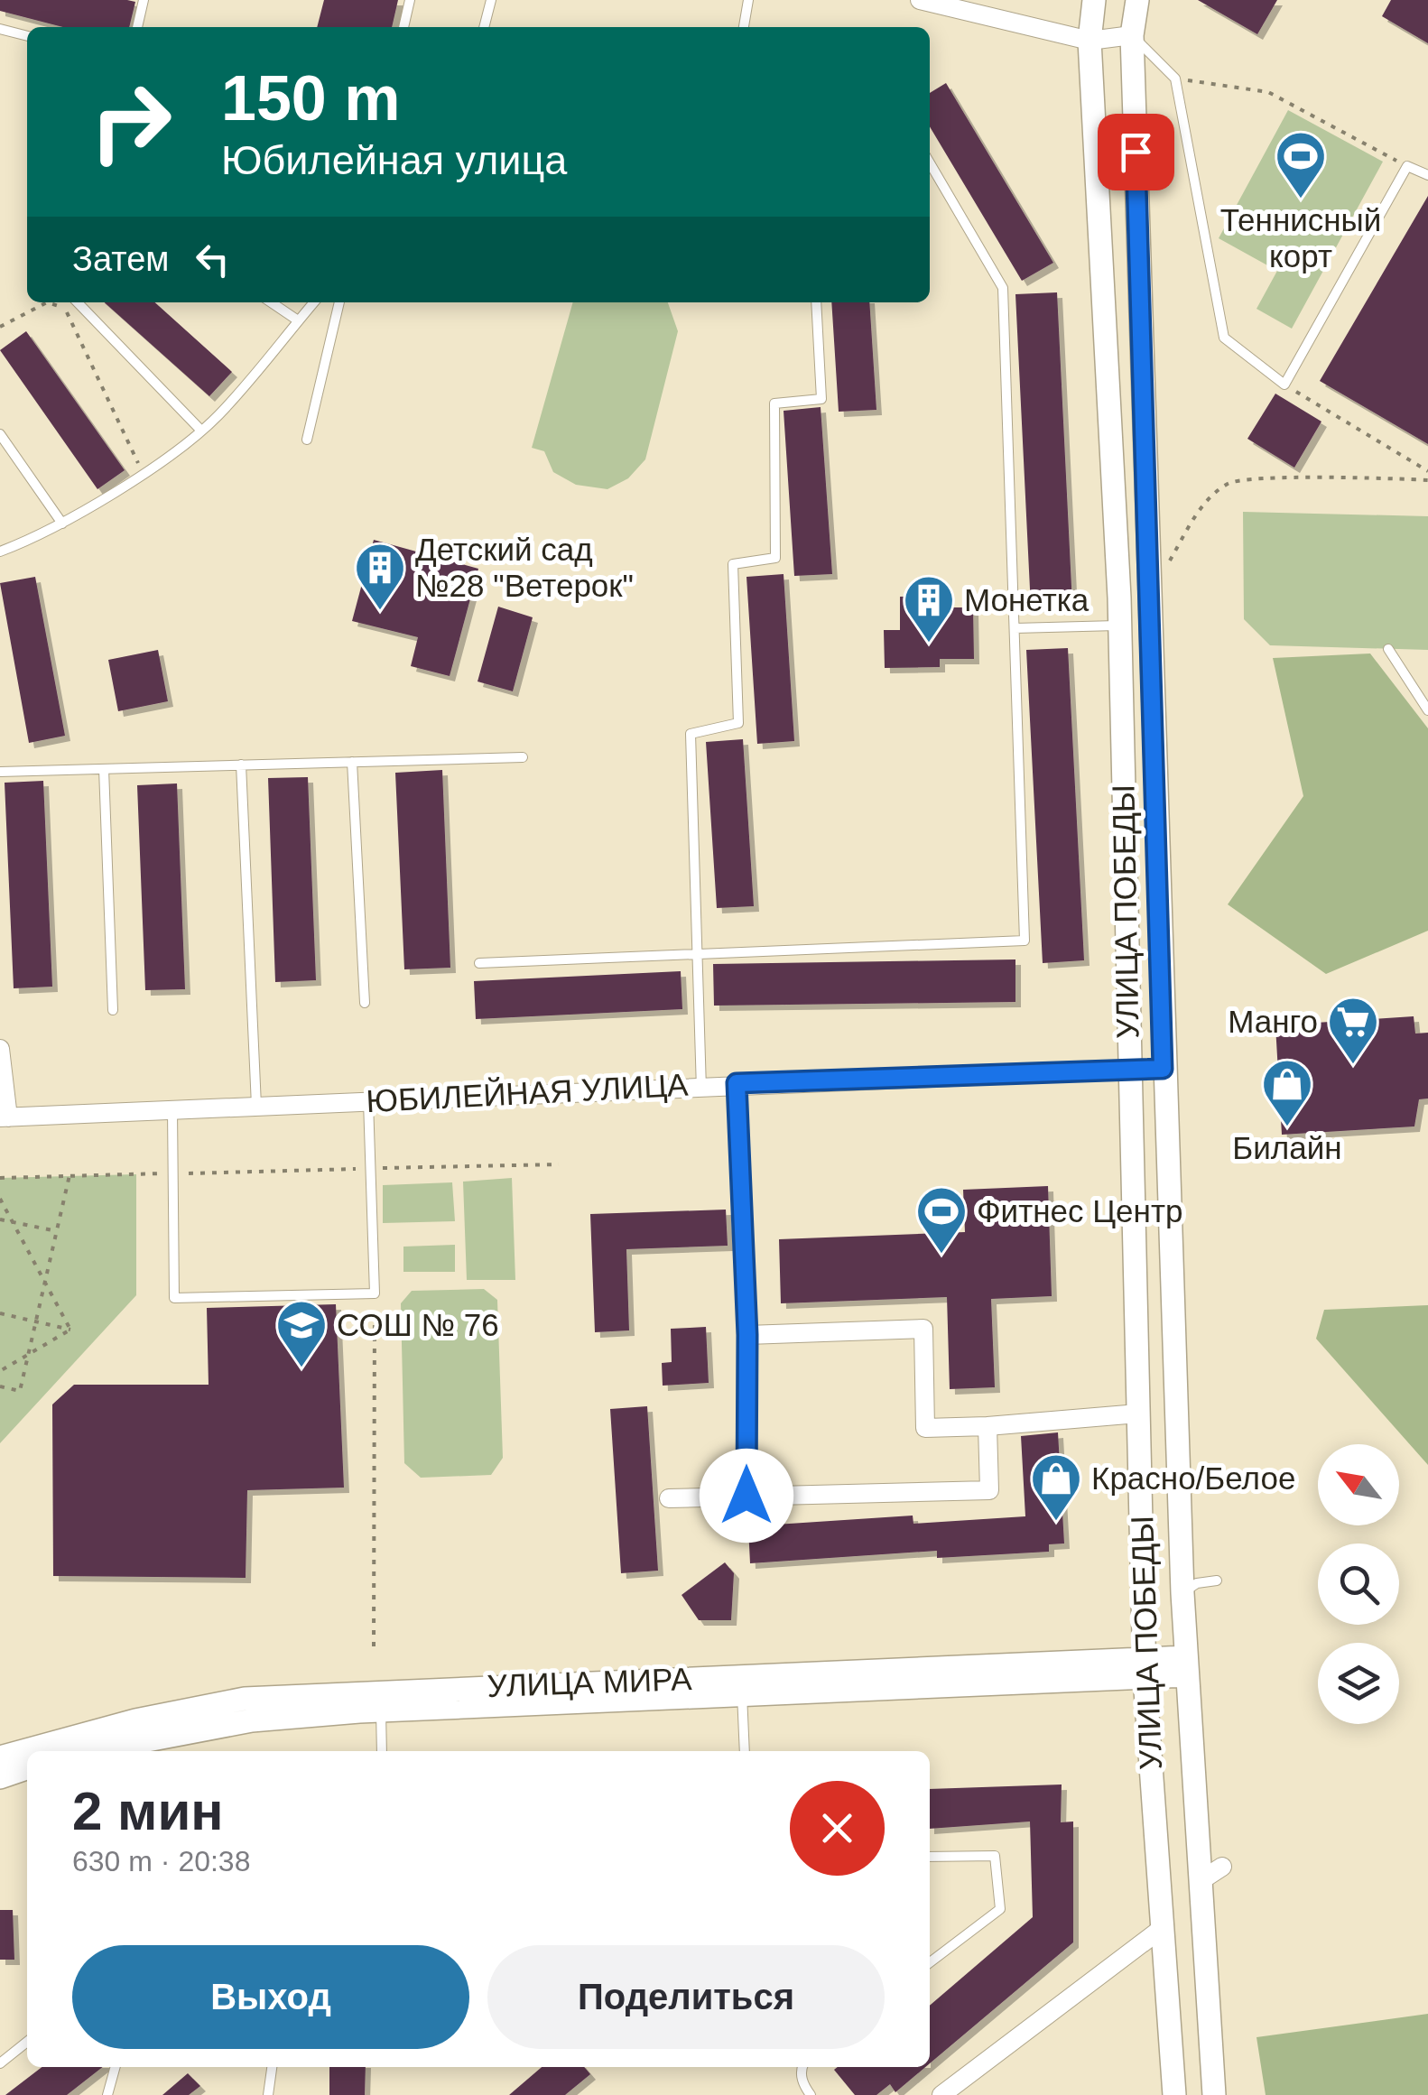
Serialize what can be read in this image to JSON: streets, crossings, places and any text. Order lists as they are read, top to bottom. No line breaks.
{"streets":{"street":["УЛИЦА ПОБЕДЫ","ЮБИЛЕЙНАЯ УЛИЦА","УЛИЦА МИРА"]},"crossings":[["УЛИЦА ПОБЕДЫ","ЮБИЛЕЙНАЯ УЛИЦА"],["УЛИЦА ПОБЕДЫ","УЛИЦА МИРА"]],"places":{"sports":["Теннисный корт","Фитнес Центр"],"building":["Детский сад №28 \"Ветерок\"","Монетка"],"supermarket":["Манго"],"shop":["Билайн","Красно/Белое"],"school or university":["СОШ № 76"]},"north":"top left","page":{"turn":["150 m","Юбилейная улица"],"then":"Затем","heading":["2 мин","630 m · 20:38"],"buttons":["Выход","Поделиться"]}}
